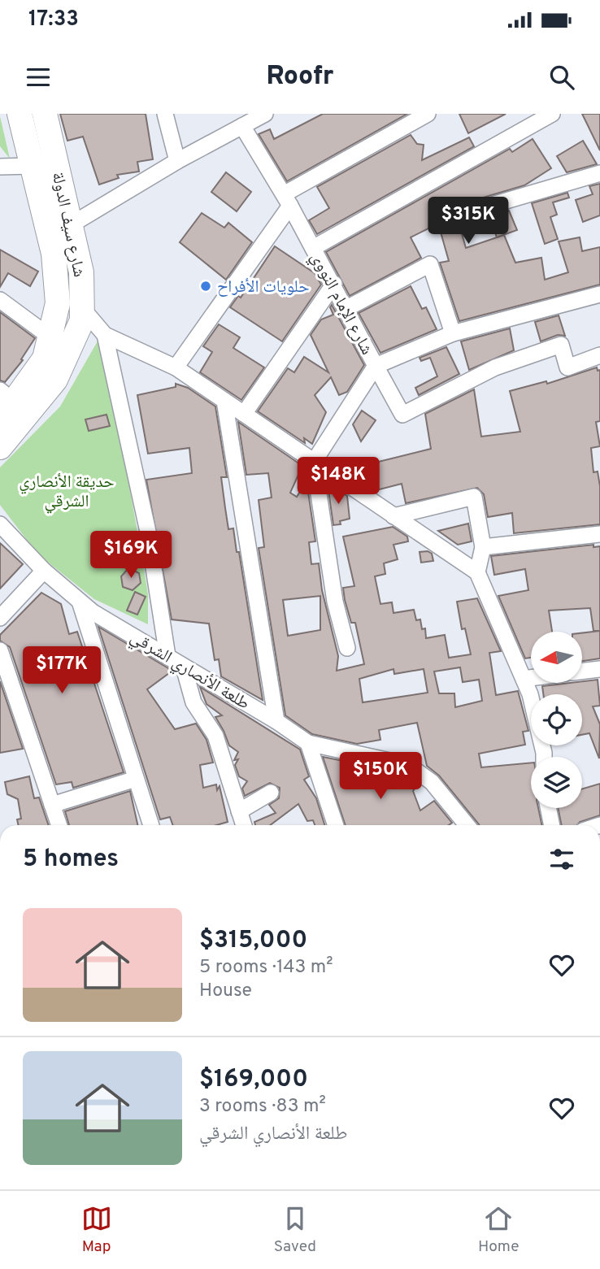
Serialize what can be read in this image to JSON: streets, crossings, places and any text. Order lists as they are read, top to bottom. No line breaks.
{"streets":{"main road":["شارع سيف الدولة"],"street":["شارع الإمام النووي","طلعة الأنصاري الشرقي"]},"parks":["حديقة الأنصاري الشرقي"],"places":["حلويات الأفراح"],"north":"left","page":{"status":"17:33","header":"Roofr","price":["$315K","$148K","$169K","$177K","$150K"],"heading":"5 homes","list":[{"name":"$315,000","note":"5 rooms · 143 m² · House"},{"name":"$169,000","note":"3 rooms · 83 m² · طلعة الأنصاري الشرقي"}],"tabs":["Map","Saved","Home"]}}
